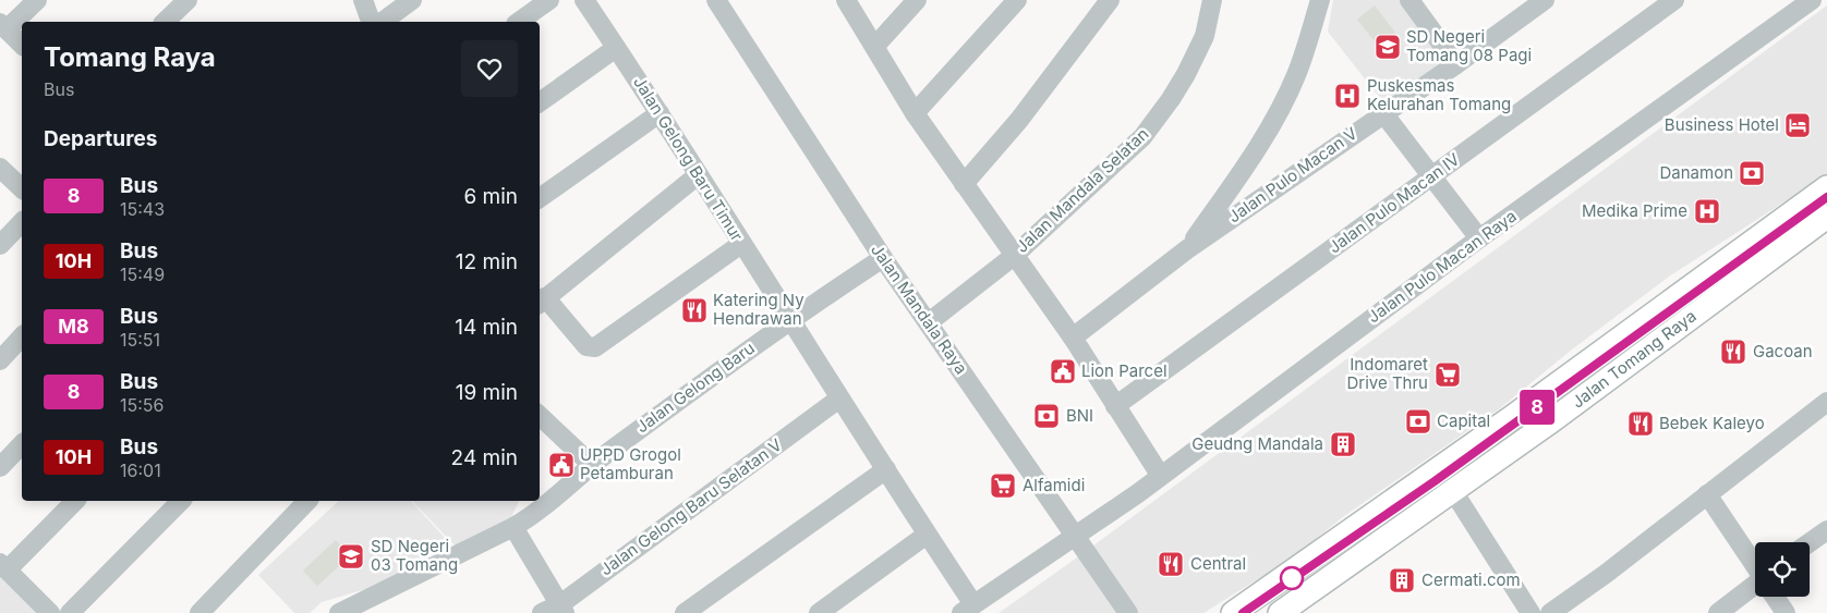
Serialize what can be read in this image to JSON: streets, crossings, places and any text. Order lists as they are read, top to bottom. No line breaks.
{"streets":{"main road":["Jalan Tomang Raya"],"street":["Jalan Gelong Baru Timur","Jalan Pulo Macan V","Jalan Mandala Selatan","Jalan Pulo Macan IV","Jalan Pulo Macan Raya","Jalan Mandala Raya","Jalan Gelong Baru","Jalan Gelong Baru Selatan V"]},"crossings":[["Jalan Gelong Baru Timur","Jalan Pulo Macan Raya"],["Jalan Gelong Baru Timur","Jalan Gelong Baru"],["Jalan Gelong Baru Timur","Jalan Gelong Baru Selatan V"],["Jalan Mandala Selatan","Jalan Mandala Raya"],["Jalan Pulo Macan Raya","Jalan Mandala Raya"],["Jalan Mandala Raya","Jalan Gelong Baru"]],"places":{"school or university":["SD Negeri Tomang 08 Pagi","SD Negeri 03 Tomang"],"hospital":["Puskesmas Kelurahan Tomang","Medika Prime"],"hotel":["Business Hotel"],"bank":["Danamon","BNI","Capital"],"restaurant":["Katering Ny Hendrawan","Gacoan","Bebek Kaleyo","Central"],"public building":["Lion Parcel","UPPD Grogol Petamburan"],"supermarket":["Indomaret Drive Thru","Alfamidi"],"building":["Geudng Mandala","Cermati.com"]},"lines":["bus line 8"],"page":{"on_map":"8","heading":[["Tomang Raya","Bus"],"Departures"],"list":[{"mark":"8","name":"Bus","note":"15:43","value":"6 min"},{"mark":"10H","name":"Bus","note":"15:49","value":"12 min"},{"mark":"M8","name":"Bus","note":"15:51","value":"14 min"},{"mark":"8","name":"Bus","note":"15:56","value":"19 min"},{"mark":"10H","name":"Bus","note":"16:01","value":"24 min"}]}}
